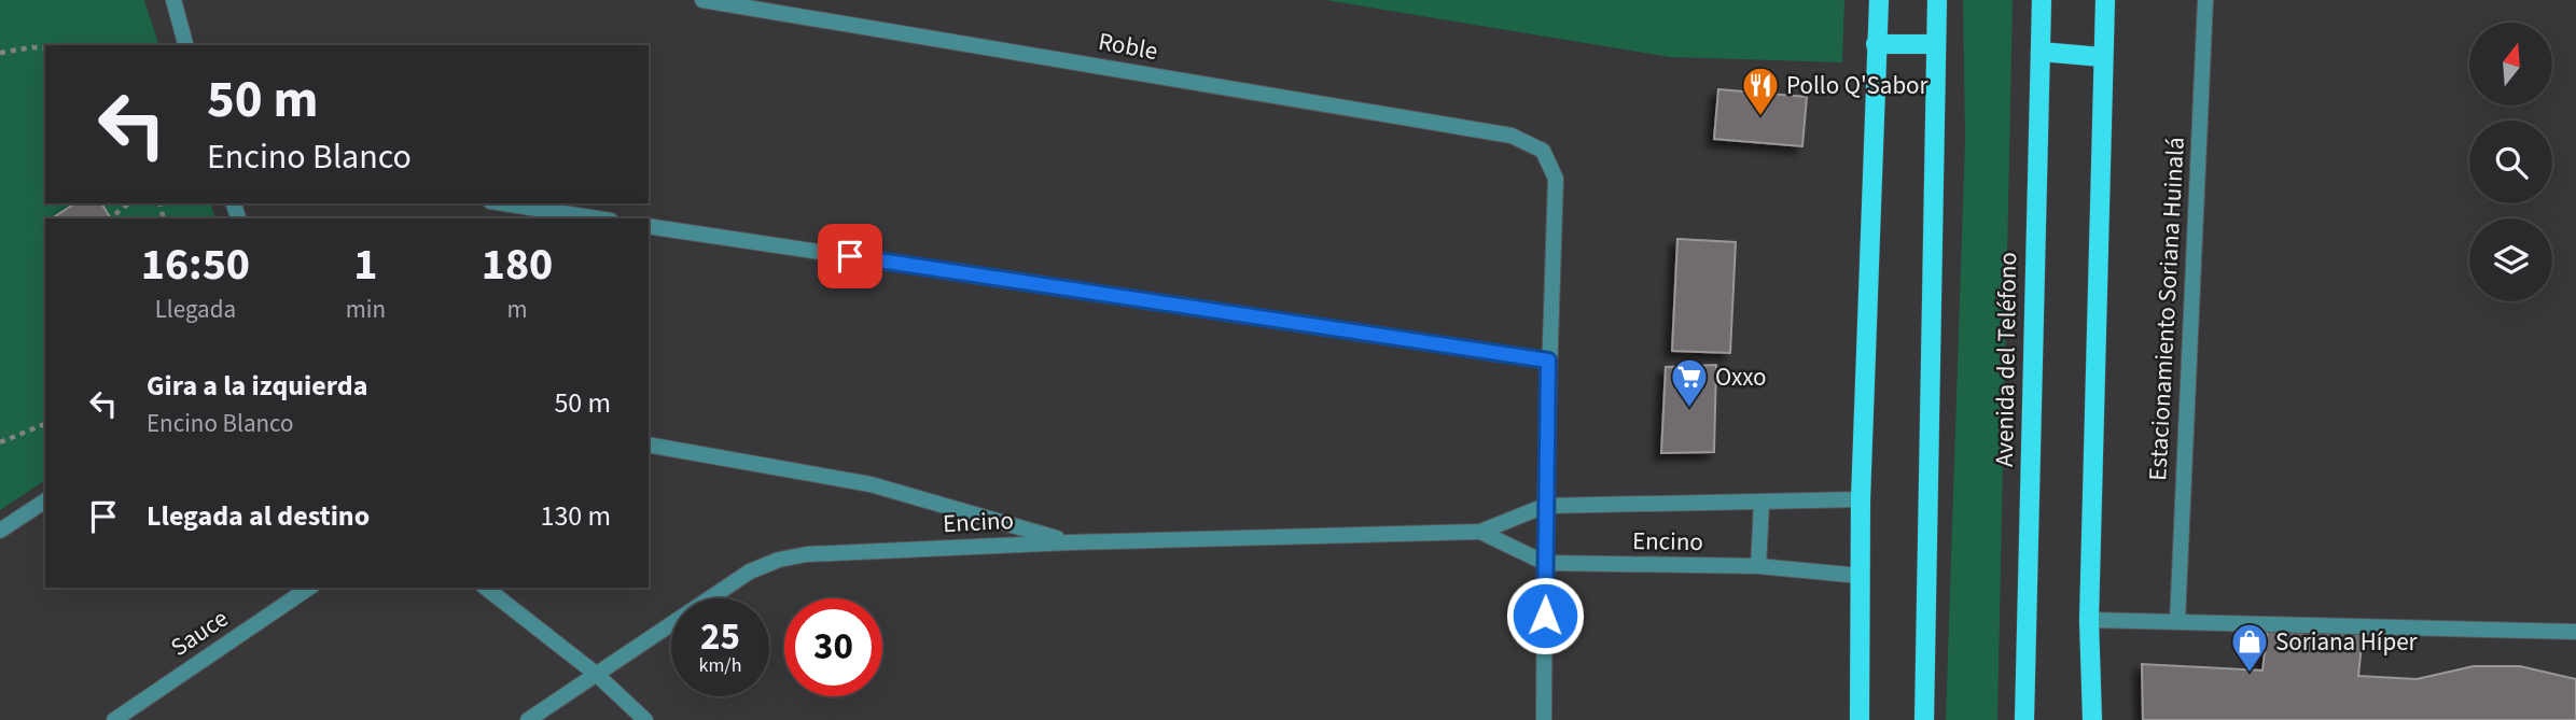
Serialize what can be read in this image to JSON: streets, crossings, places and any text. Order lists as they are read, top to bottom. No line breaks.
{"streets":{"main road":["Avenida del Teléfono"],"street":["Roble","Estacionamiento Soriana Huinalá","Encino","Sauce"]},"places":{"restaurant":["Pollo Q'Sabor"],"supermarket":["Oxxo"],"shop":["Soriana Híper"]},"north":"top","page":{"turn":["50 m","Encino Blanco"],"eta":["16:50","Llegada","1","min","180","m"],"list":[{"name":"Gira a la izquierda","note":"Encino Blanco","value":"50 m"},{"name":"Llegada al destino","value":"130 m"}],"speed":"25 km/h","limit":"30"}}
